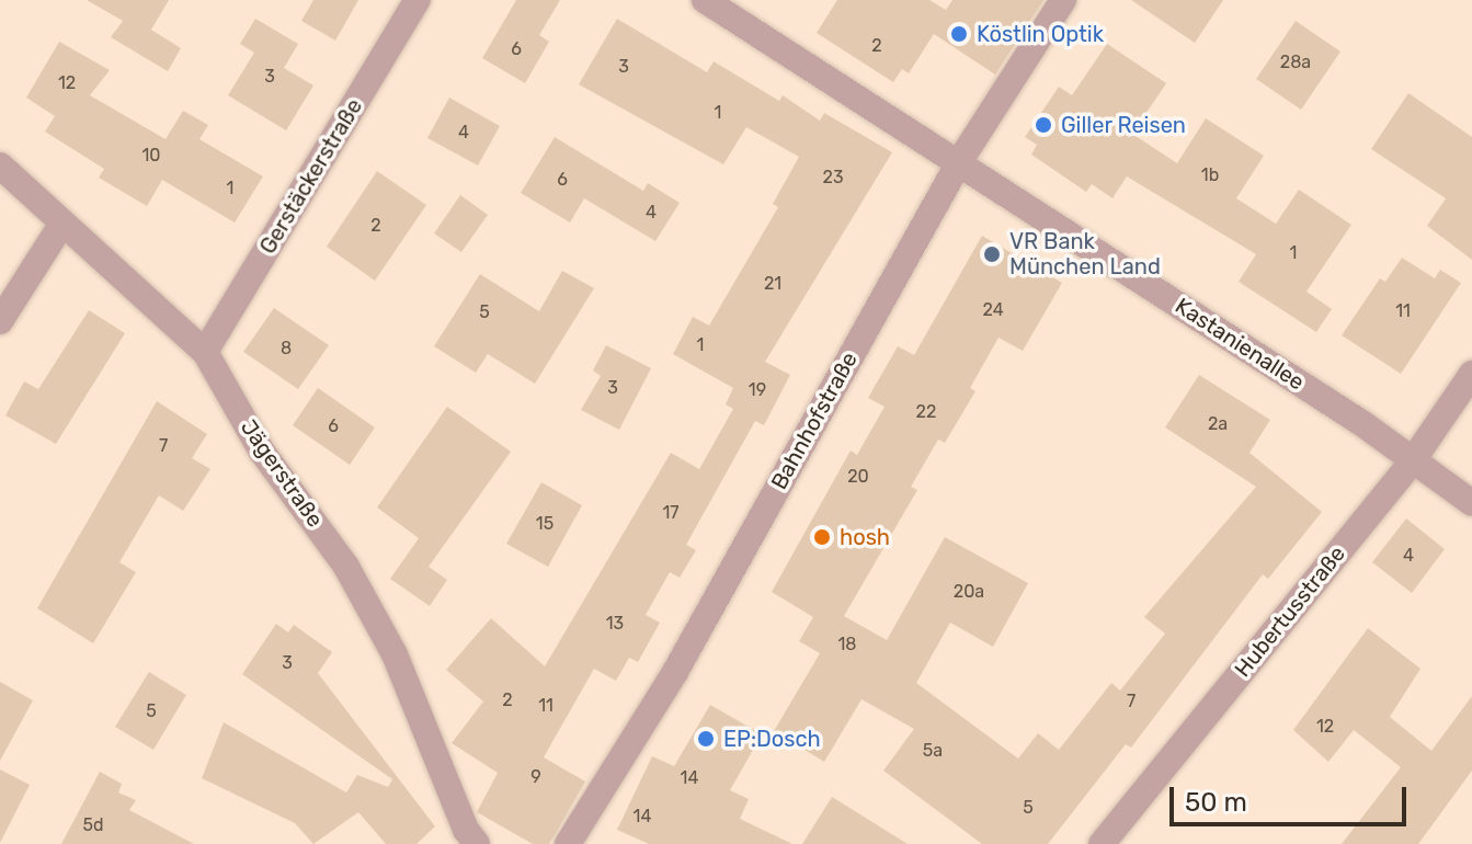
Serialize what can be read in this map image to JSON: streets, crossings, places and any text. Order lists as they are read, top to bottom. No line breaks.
{"streets":{"street":["Gerstäckerstraße","Kastanienallee","Bahnhofstraße","Jägerstraße","Hubertusstraße"]},"crossings":[["Gerstäckerstraße","Jägerstraße"],["Kastanienallee","Bahnhofstraße"],["Kastanienallee","Hubertusstraße"]],"places":["Köstlin Optik","Giller Reisen","VR Bank München Land","hosh","EP:Dosch"],"house_numbers":["2","6","28a","3","3","12","1","4","10","1b","23","6","1","4","2","1","21","24","11","5","1","8","3","19","22","2a","6","7","20","17","15","4","20a","13","18","3","2","7","11","5","12","5a","9","14","5","14","5d"],"scale_bar":"50 m"}
